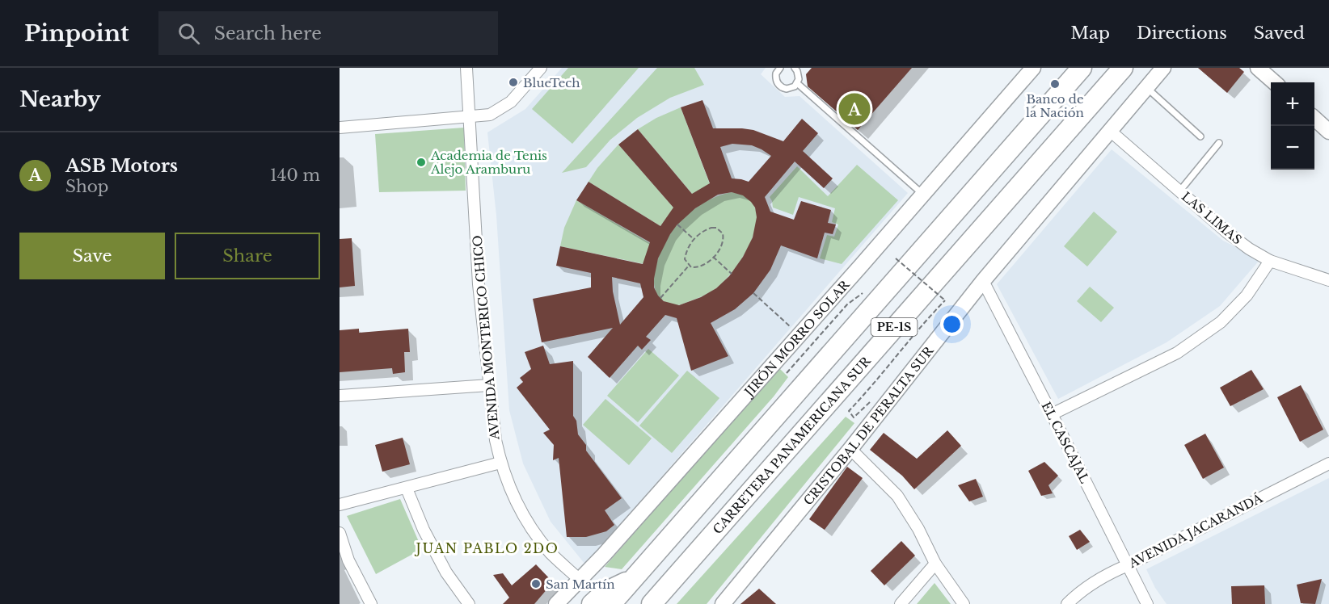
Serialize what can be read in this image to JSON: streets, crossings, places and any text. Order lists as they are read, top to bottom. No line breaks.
{"streets":{"highway":["PE-1S","CARRETERA PANAMERICANA SUR"],"street":["LAS LIMAS","AVENIDA MONTERICO CHICO","JIRÓN MORRO SOLAR","CRISTOBAL DE PERALTA SUR","EL CASCAJAL","AVENIDA JACARANDÁ"]},"crossings":[["LAS LIMAS","CRISTOBAL DE PERALTA SUR"],["AVENIDA MONTERICO CHICO","JIRÓN MORRO SOLAR"],["CRISTOBAL DE PERALTA SUR","EL CASCAJAL"],["EL CASCAJAL","AVENIDA JACARANDÁ"]],"districts":["JUAN PABLO 2DO"],"places":["BlueTech","Banco de la Nación","Academia de Tenis Alejo Aramburu","San Martín"],"page":{"header":"Pinpoint","search":"Search here","nav":["Map","Directions","Saved"],"heading":"Nearby","map_buttons":["+","−"],"pins":"A","list":[{"mark":"A","name":"ASB Motors","note":"Shop","value":"140 m"}],"buttons":["Save","Share"]}}
